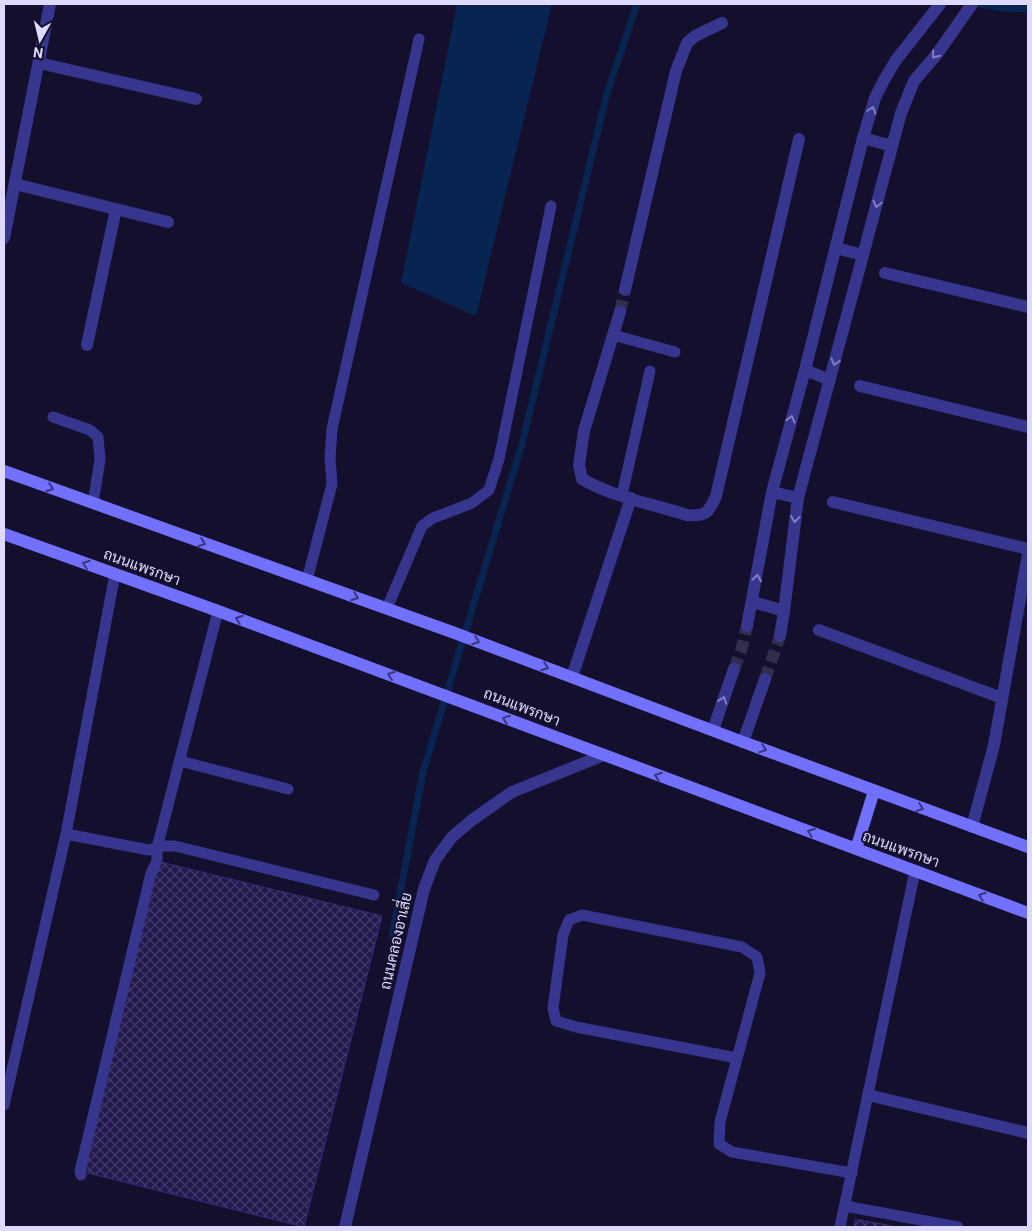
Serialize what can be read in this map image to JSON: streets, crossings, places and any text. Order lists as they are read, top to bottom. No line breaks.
{"streets":{"main road":["ถนนแพรกษา"],"street":["ถนนคลองอาเสี่ย"]},"crossings":[["ถนนแพรกษา","ถนนคลองอาเสี่ย"]],"north":"bottom"}
